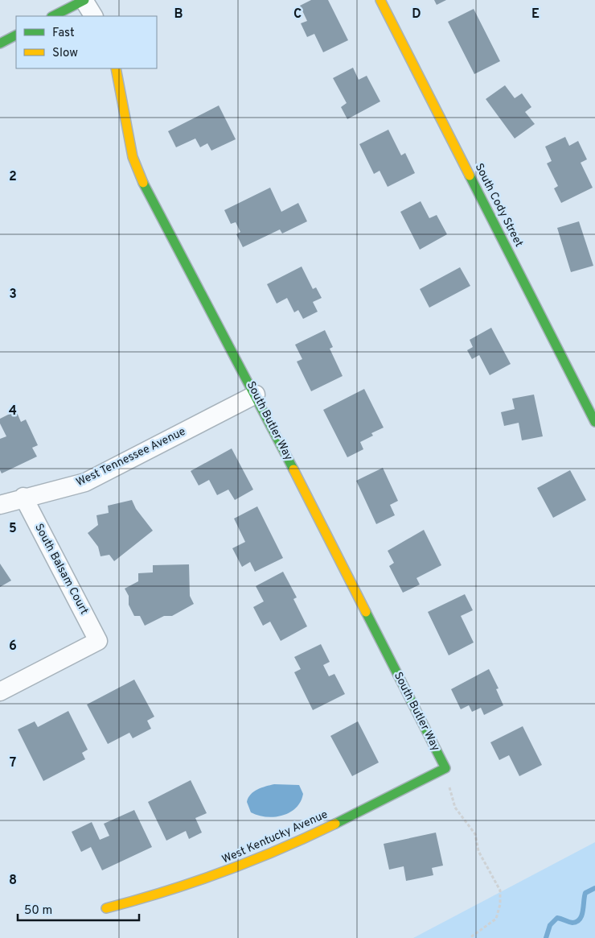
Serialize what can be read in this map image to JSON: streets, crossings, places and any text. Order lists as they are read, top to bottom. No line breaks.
{"streets":{"street":["South Cody Street","South Butler Way","West Tennessee Avenue","South Balsam Court","West Kentucky Avenue"]},"crossings":[["South Butler Way","West Tennessee Avenue"],["South Butler Way","West Kentucky Avenue"],["West Tennessee Avenue","South Balsam Court"]],"legend":["Fast","Slow"],"scale_bar":"50 m","grid":{"columns":["B","C","D","E"],"rows":["2","3","4","5","6","7","8"]}}
